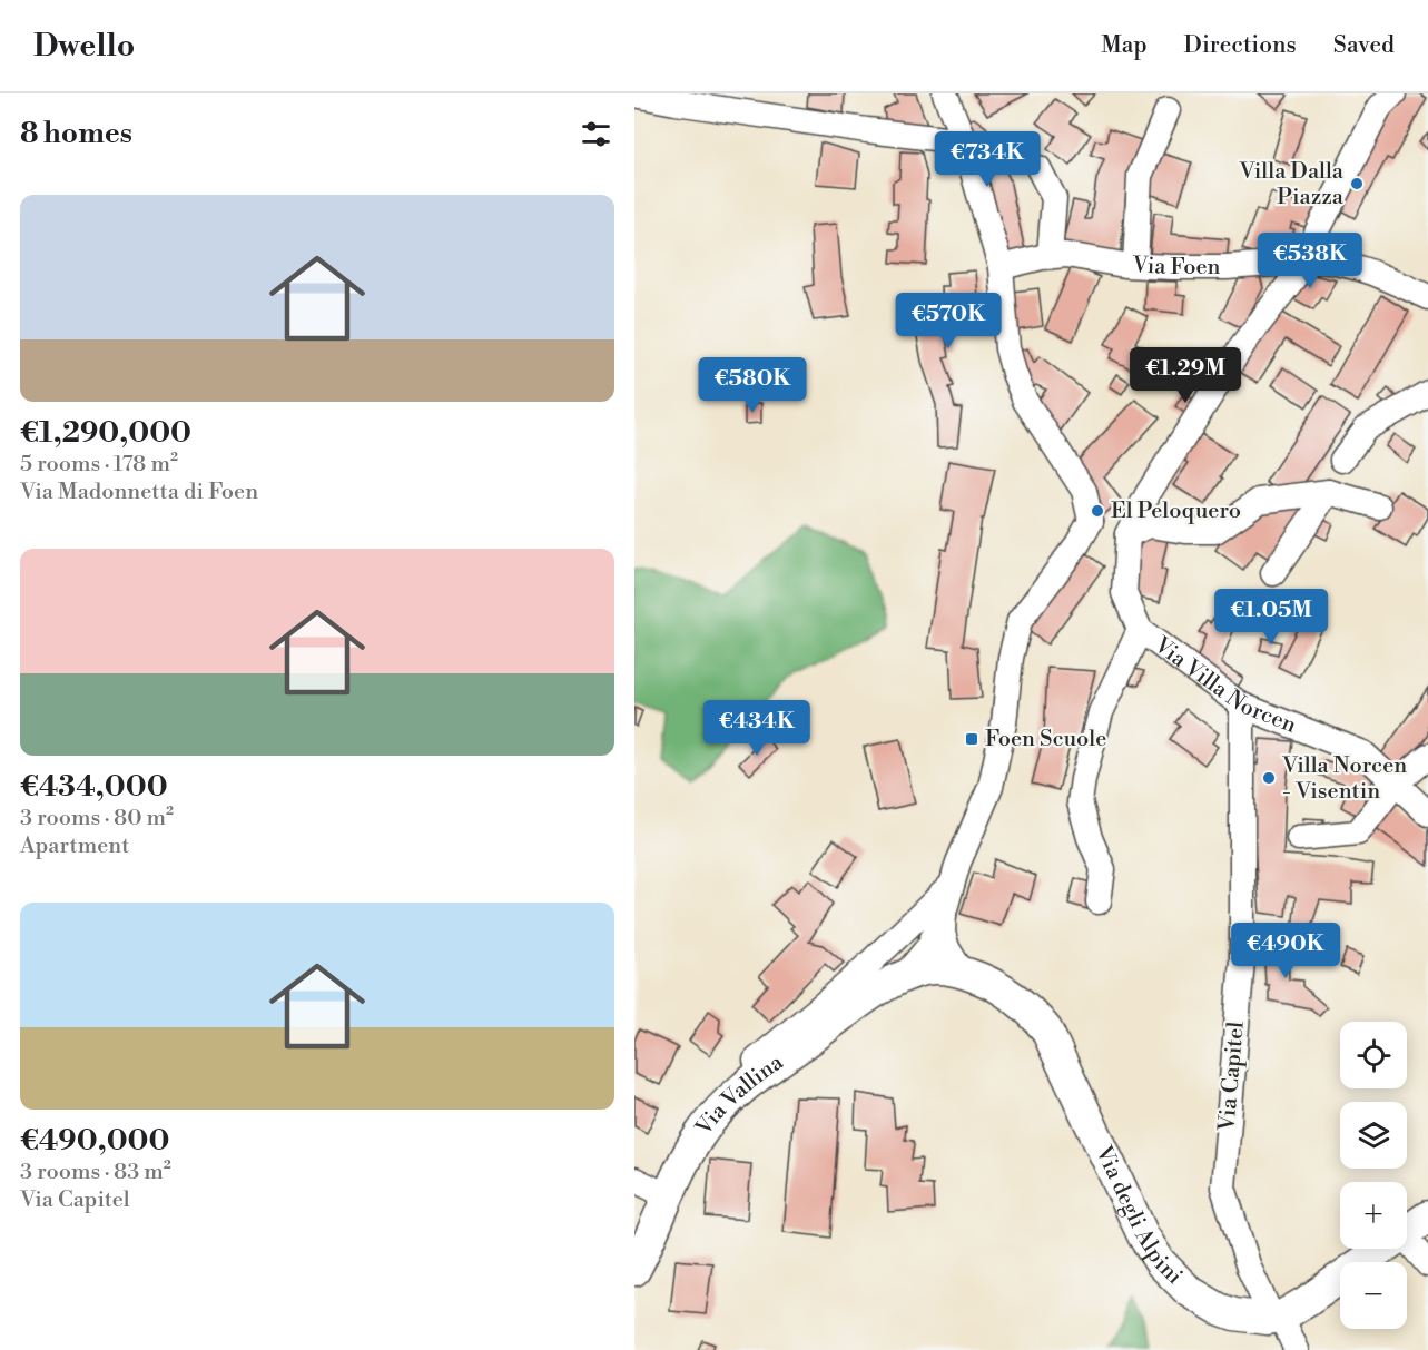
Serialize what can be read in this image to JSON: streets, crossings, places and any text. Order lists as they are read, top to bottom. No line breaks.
{"streets":{"main road":["Via Vallina","Via degli Alpini"],"street":["Via Foen","Via Villa Norcen","Via Capitel"]},"crossings":[["Via Villa Norcen","Via Capitel"],["Via Capitel","Via degli Alpini"],["Via Vallina","Via degli Alpini"]],"places":{"other":["Villa Dalla Piazza","El Peloquero","Villa Norcen - Visentin"],"transit":["Foen Scuole"]},"page":{"header":"Dwello","nav":["Map","Directions","Saved"],"heading":"8 homes","price":["€734K","€538K","€570K","€1.29M","€580K","€1.05M","€434K","€490K"],"list":[{"name":"€1,290,000","note":"5 rooms · 178 m² · Via Madonnetta di Foen"},{"name":"€434,000","note":"3 rooms · 80 m² · Apartment"},{"name":"€490,000","note":"3 rooms · 83 m² · Via Capitel"}],"map_buttons":["+","−"]}}
